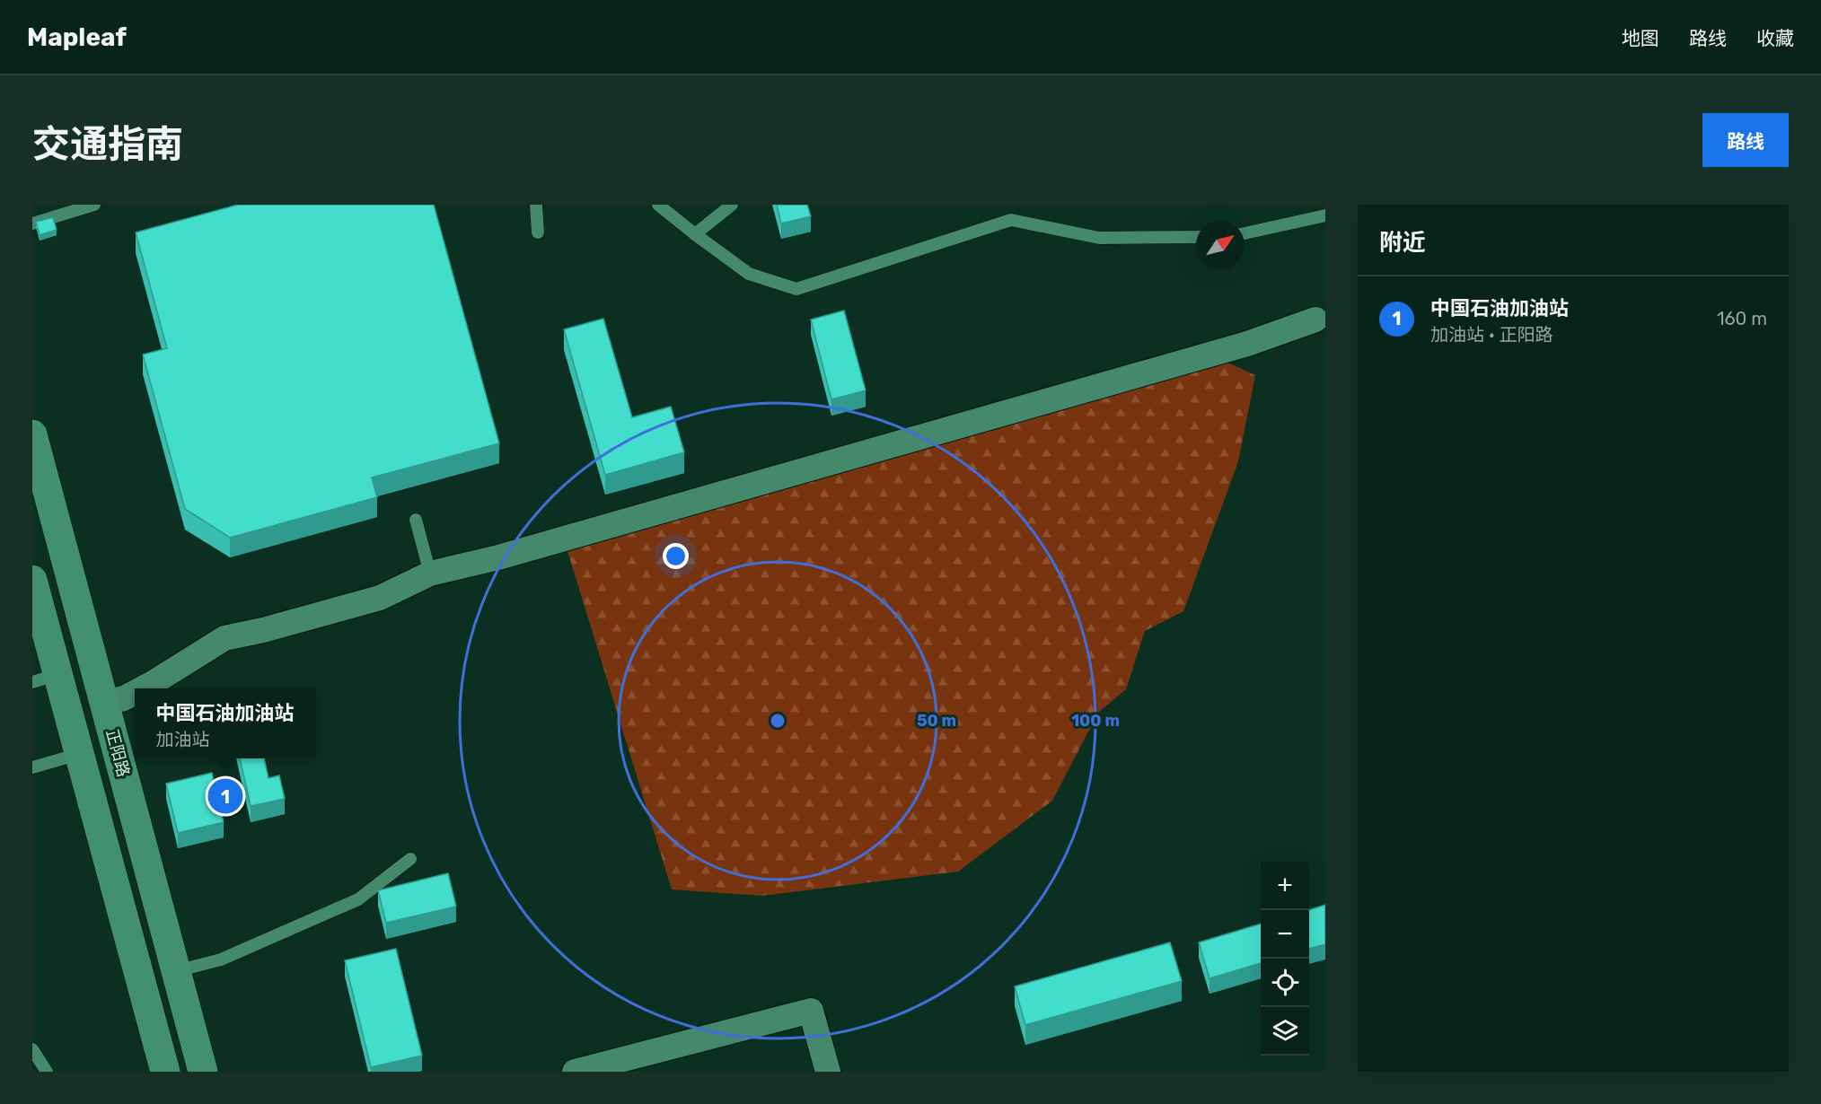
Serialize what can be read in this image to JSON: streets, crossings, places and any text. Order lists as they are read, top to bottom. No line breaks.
{"streets":{"main road":["正阳路"]},"north":"top right","page":{"header":"Mapleaf","nav":["地图","路线","收藏"],"title":"交通指南","buttons":"路线","heading":"附近","list":[{"mark":"1","name":"中国石油加油站","note":"加油站 · 正阳路","value":"160 m"}],"popup":["中国石油加油站","加油站"],"pins":"1","map_buttons":["+","−"]},"rings":["50 m","100 m"]}
